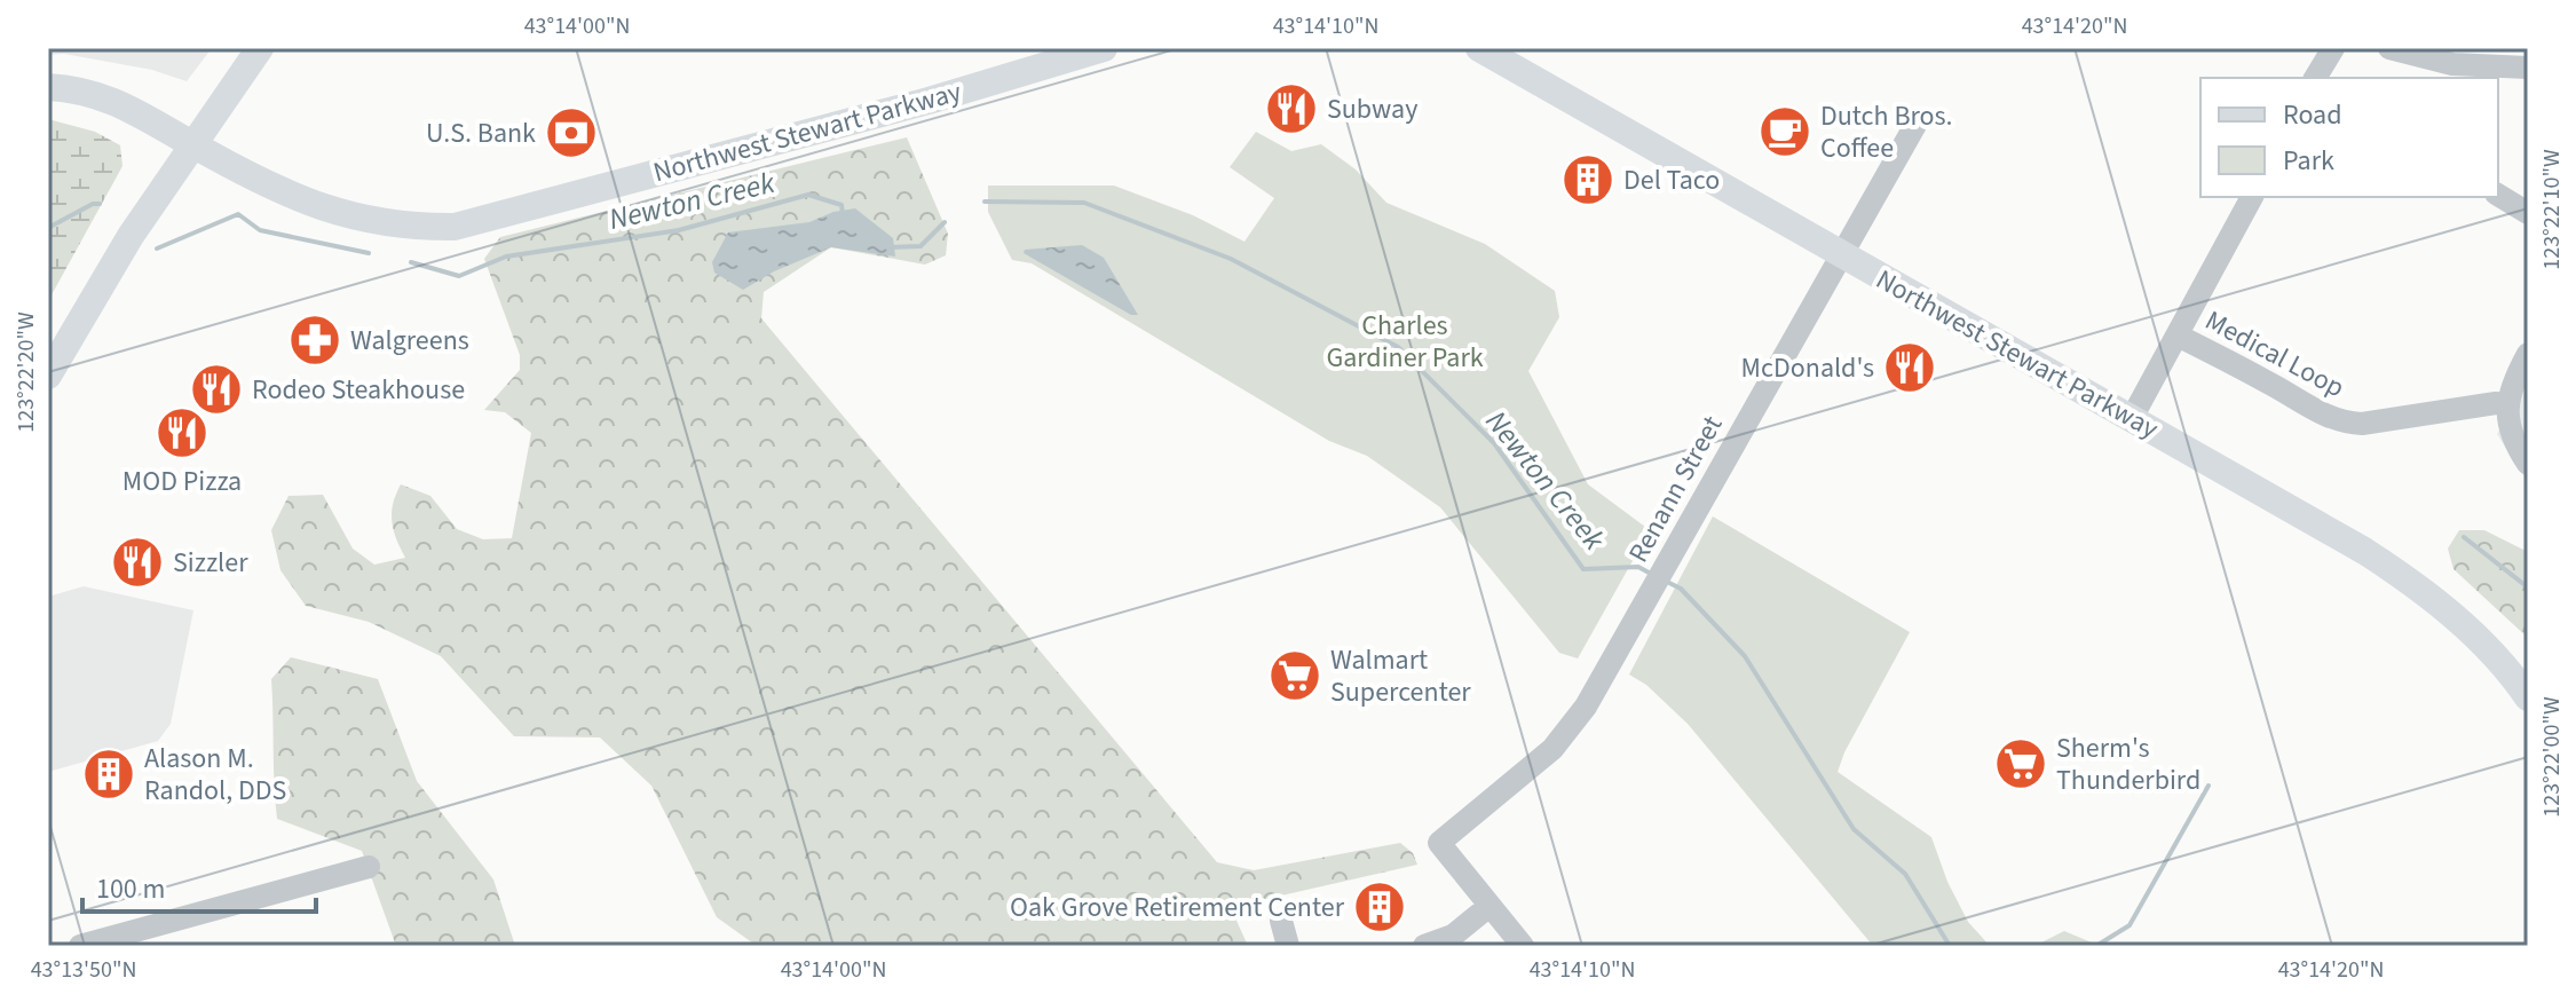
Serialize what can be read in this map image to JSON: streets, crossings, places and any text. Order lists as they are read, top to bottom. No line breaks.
{"streets":{"main road":["Northwest Stewart Parkway"],"street":["Medical Loop","Renann Street"]},"crossings":[["Northwest Stewart Parkway","Renann Street"]],"water":["Newton Creek"],"parks":["Charles Gardiner Park"],"places":{"restaurant":["Subway","McDonald's","Rodeo Steakhouse","MOD Pizza","Sizzler"],"cafe":["Dutch Bros. Coffee"],"bank":["U.S. Bank"],"building":["Del Taco","Alason M. Randol, DDS","Oak Grove Retirement Center"],"pharmacy":["Walgreens"],"supermarket":["Walmart Supercenter","Sherm's Thunderbird"]},"legend":["Road","Park"],"scale_bar":"100 m","coordinates":["43°14'00\"N","43°14'10\"N","43°14'20\"N","123°22'10\"W","123°22'20\"W","123°22'00\"W","43°13'50\"N"]}
